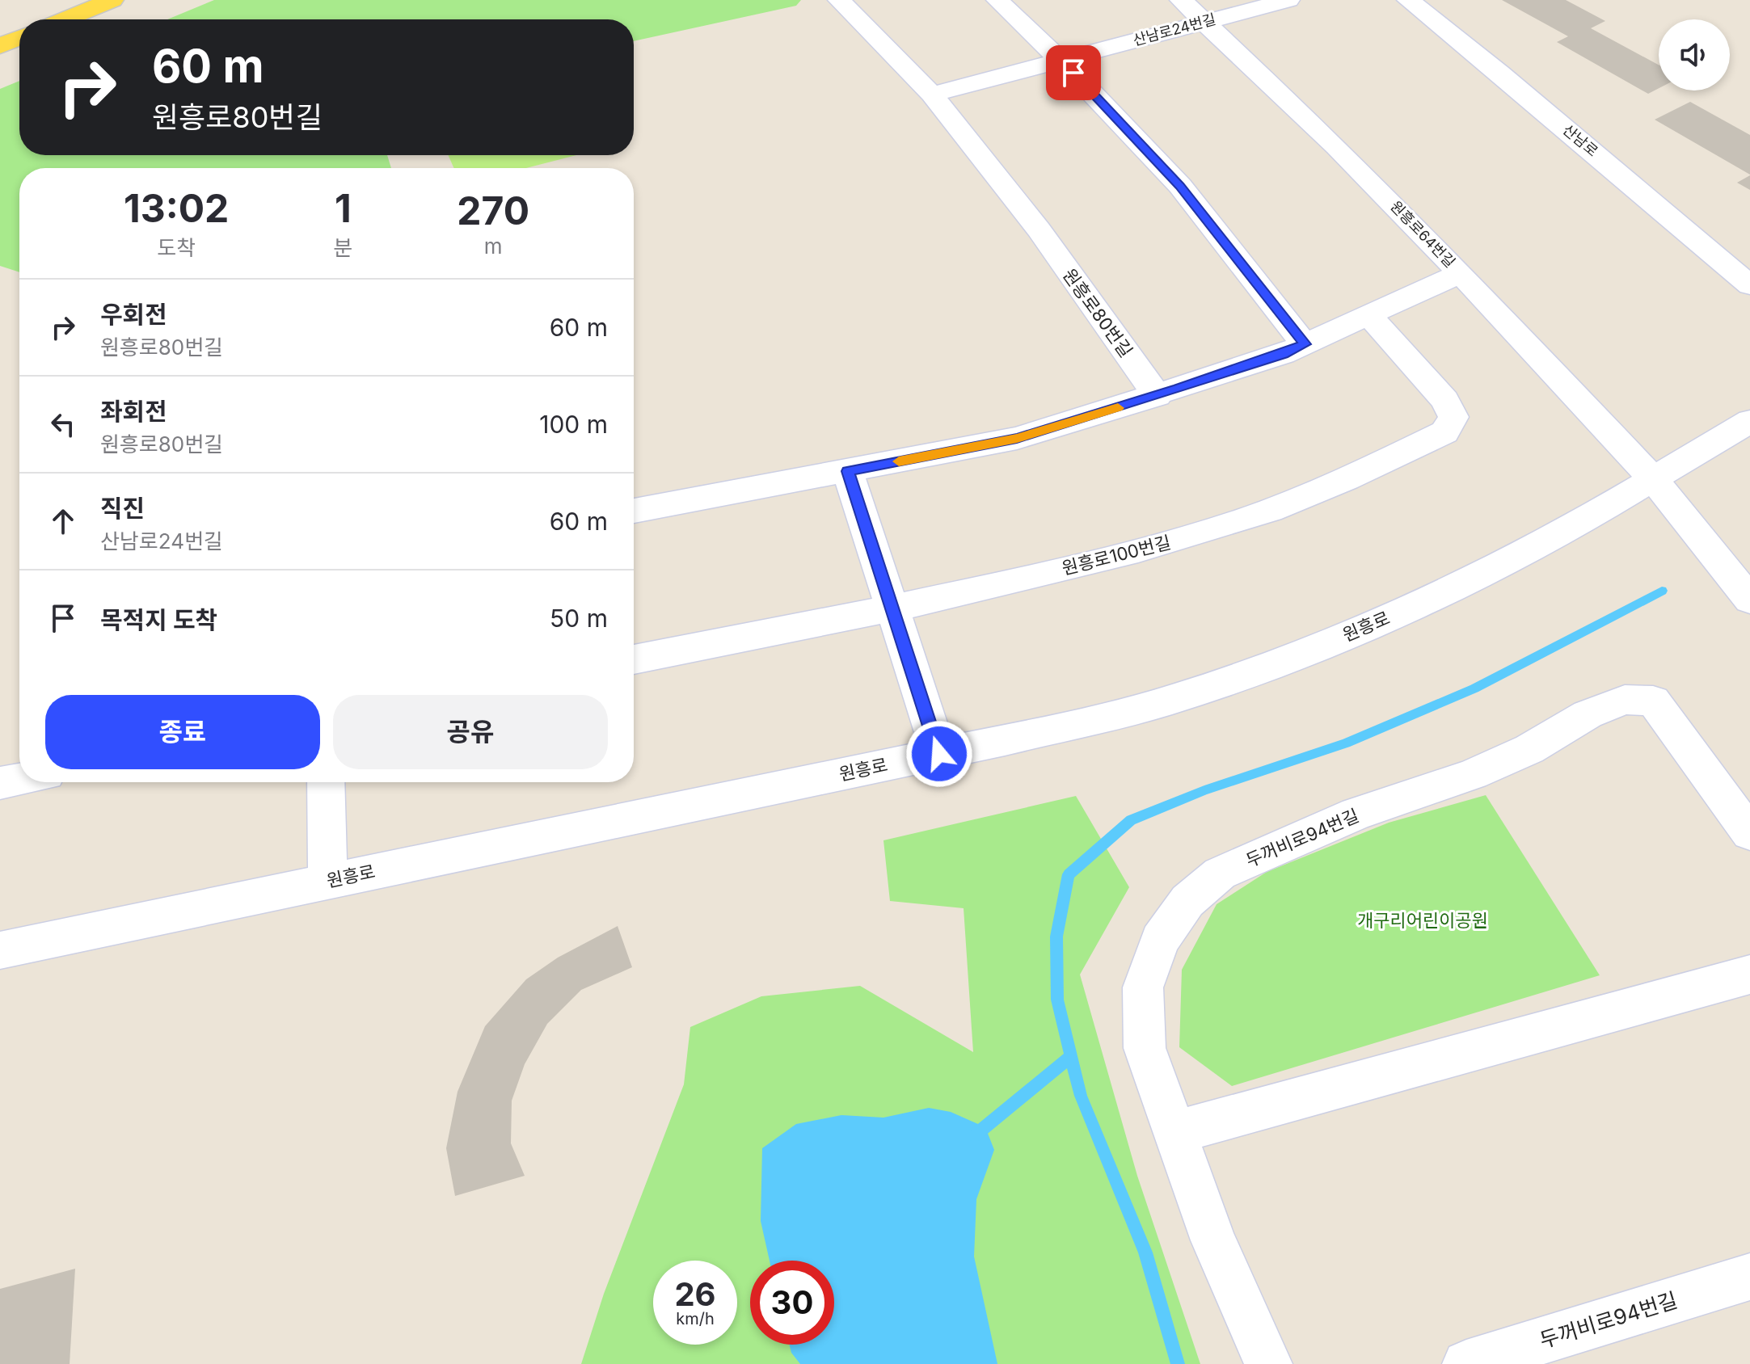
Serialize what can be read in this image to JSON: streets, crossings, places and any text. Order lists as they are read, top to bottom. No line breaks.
{"streets":{"street":["산남로24번길","산남로","원흥로64번길","원흥로80번길","원흥로100번길","원흥로","두꺼비로94번길"]},"crossings":[["산남로24번길","원흥로64번길"],["산남로24번길","원흥로80번길"],["원흥로64번길","원흥로"]],"parks":["개구리어린이공원"],"page":{"turn":["60 m","원흥로80번길"],"eta":["13:02","도착","1","분","270","m"],"list":[{"name":"우회전","note":"원흥로80번길","value":"60 m"},{"name":"좌회전","note":"원흥로80번길","value":"100 m"},{"name":"직진","note":"산남로24번길","value":"60 m"},{"name":"목적지 도착","value":"50 m"}],"buttons":["종료","공유"],"speed":"26 km/h","limit":"30"}}
